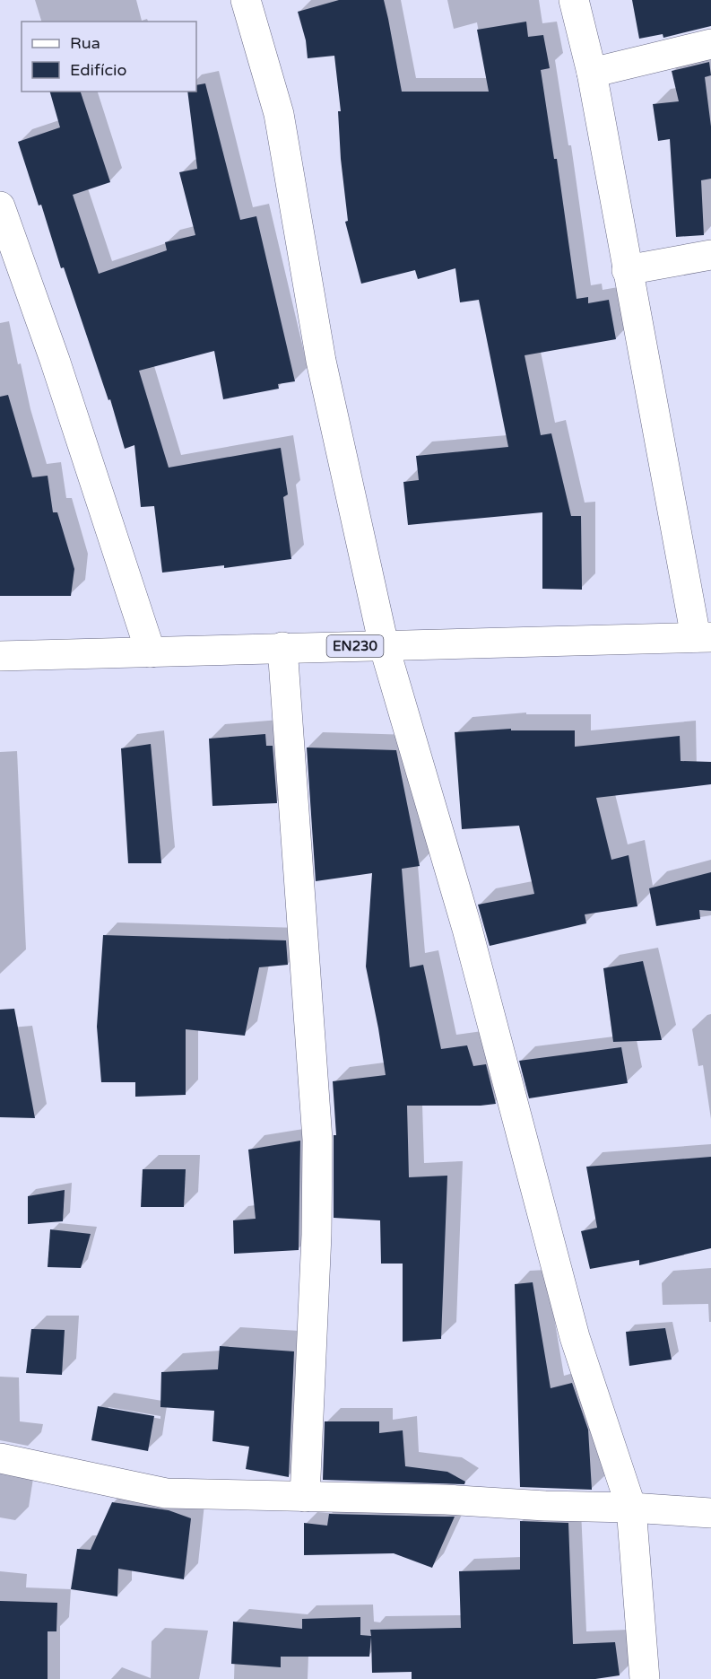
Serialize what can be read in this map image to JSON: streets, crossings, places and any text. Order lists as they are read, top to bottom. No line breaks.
{"streets":{"street":["EN230"]},"legend":["Rua","Edifício"]}
